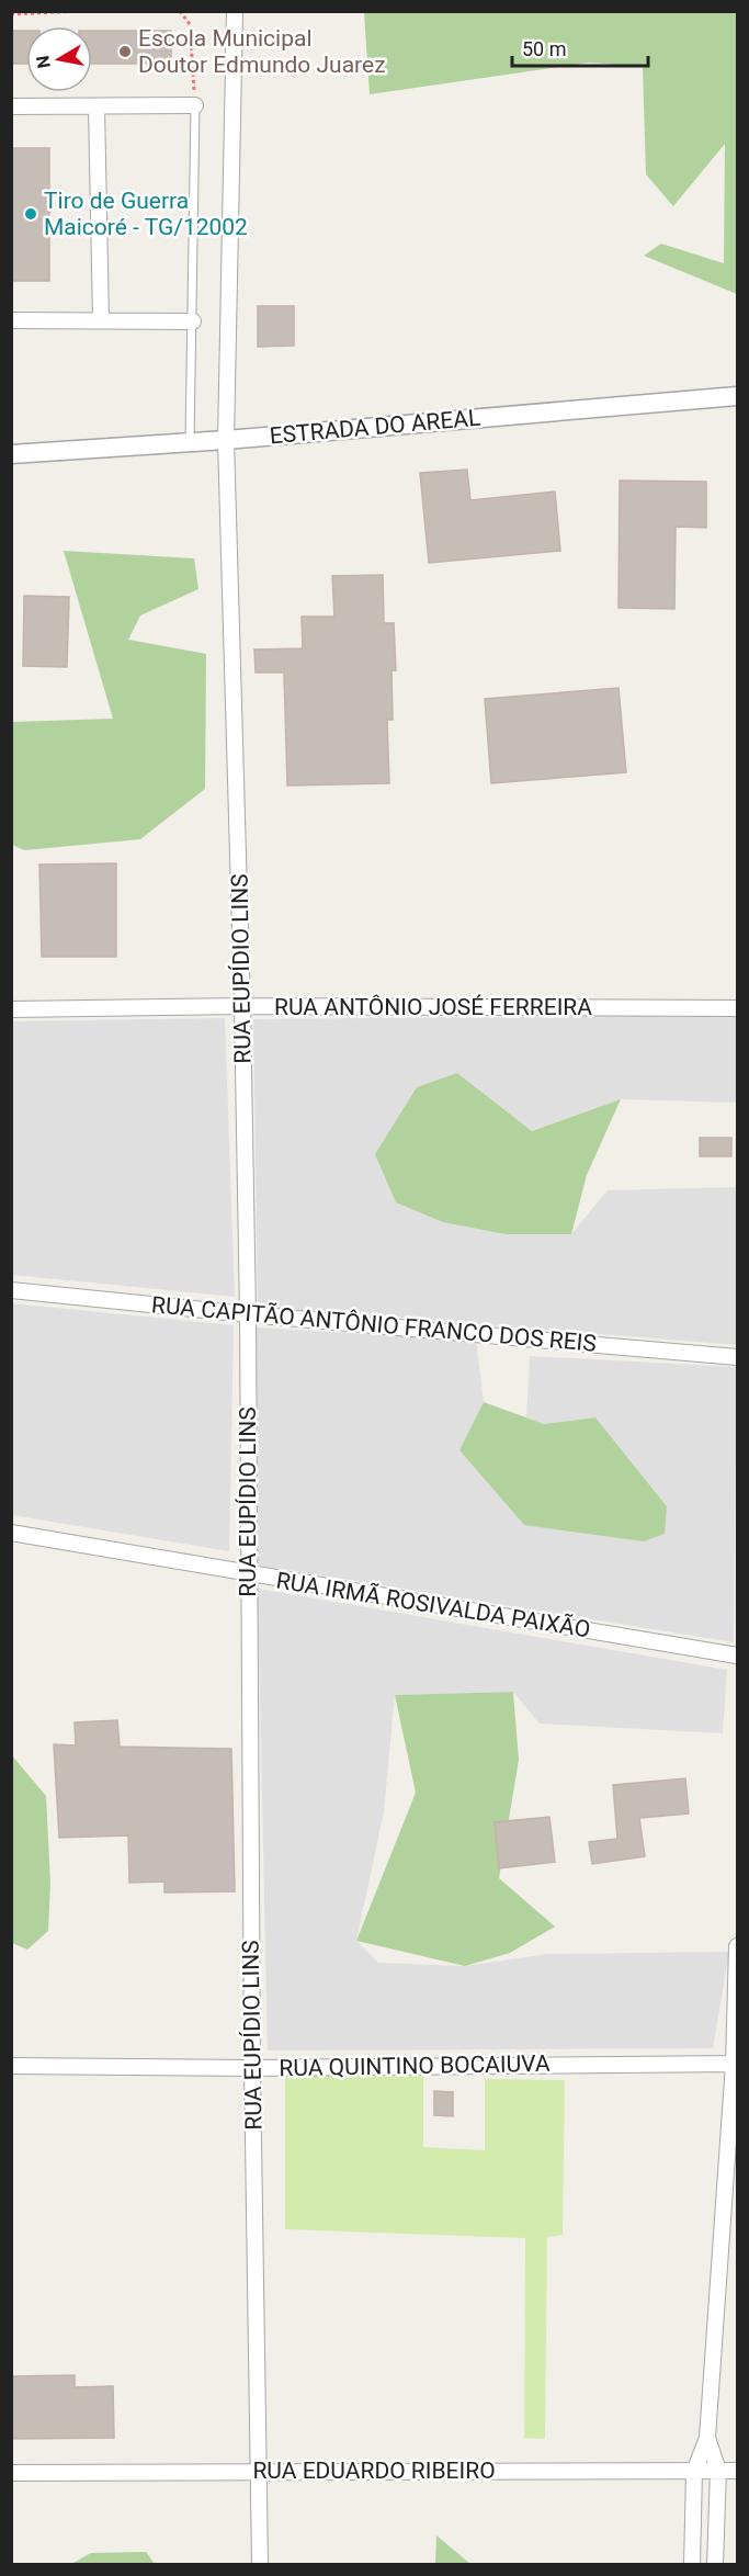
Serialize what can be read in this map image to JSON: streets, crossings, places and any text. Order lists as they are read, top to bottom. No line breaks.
{"streets":{"street":["ESTRADA DO AREAL","RUA EUPÍDIO LINS","RUA ANTÔNIO JOSÉ FERREIRA","RUA CAPITÃO ANTÔNIO FRANCO DOS REIS","RUA IRMÃ ROSIVALDA PAIXÃO","RUA QUINTINO BOCAIUVA","RUA EDUARDO RIBEIRO"]},"crossings":[["ESTRADA DO AREAL","RUA EUPÍDIO LINS"],["RUA EUPÍDIO LINS","RUA ANTÔNIO JOSÉ FERREIRA"],["RUA EUPÍDIO LINS","RUA CAPITÃO ANTÔNIO FRANCO DOS REIS"],["RUA EUPÍDIO LINS","RUA IRMÃ ROSIVALDA PAIXÃO"],["RUA EUPÍDIO LINS","RUA QUINTINO BOCAIUVA"],["RUA EUPÍDIO LINS","RUA EDUARDO RIBEIRO"]],"places":["Escola Municipal Doutor Edmundo Juarez","Tiro de Guerra Maicoré - TG/12002"],"scale_bar":"50 m","north":"left"}
